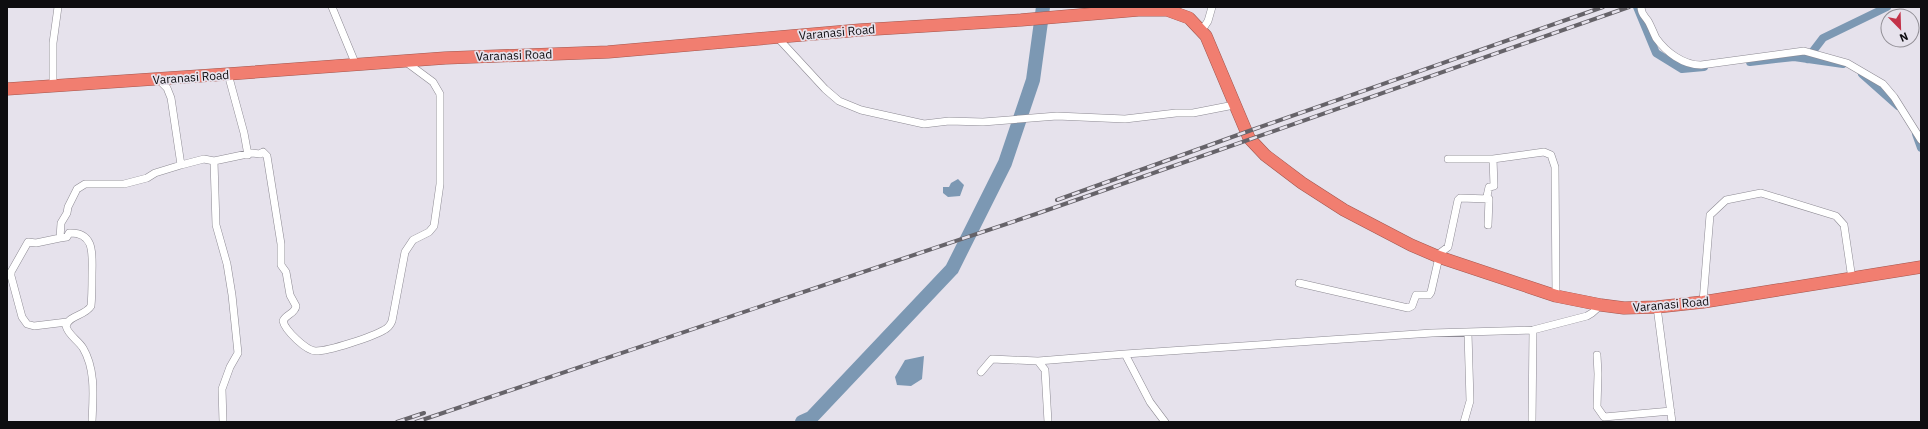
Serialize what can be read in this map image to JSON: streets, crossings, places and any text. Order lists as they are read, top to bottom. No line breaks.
{"streets":{"highway":["Varanasi Road"]},"north":"bottom right"}
